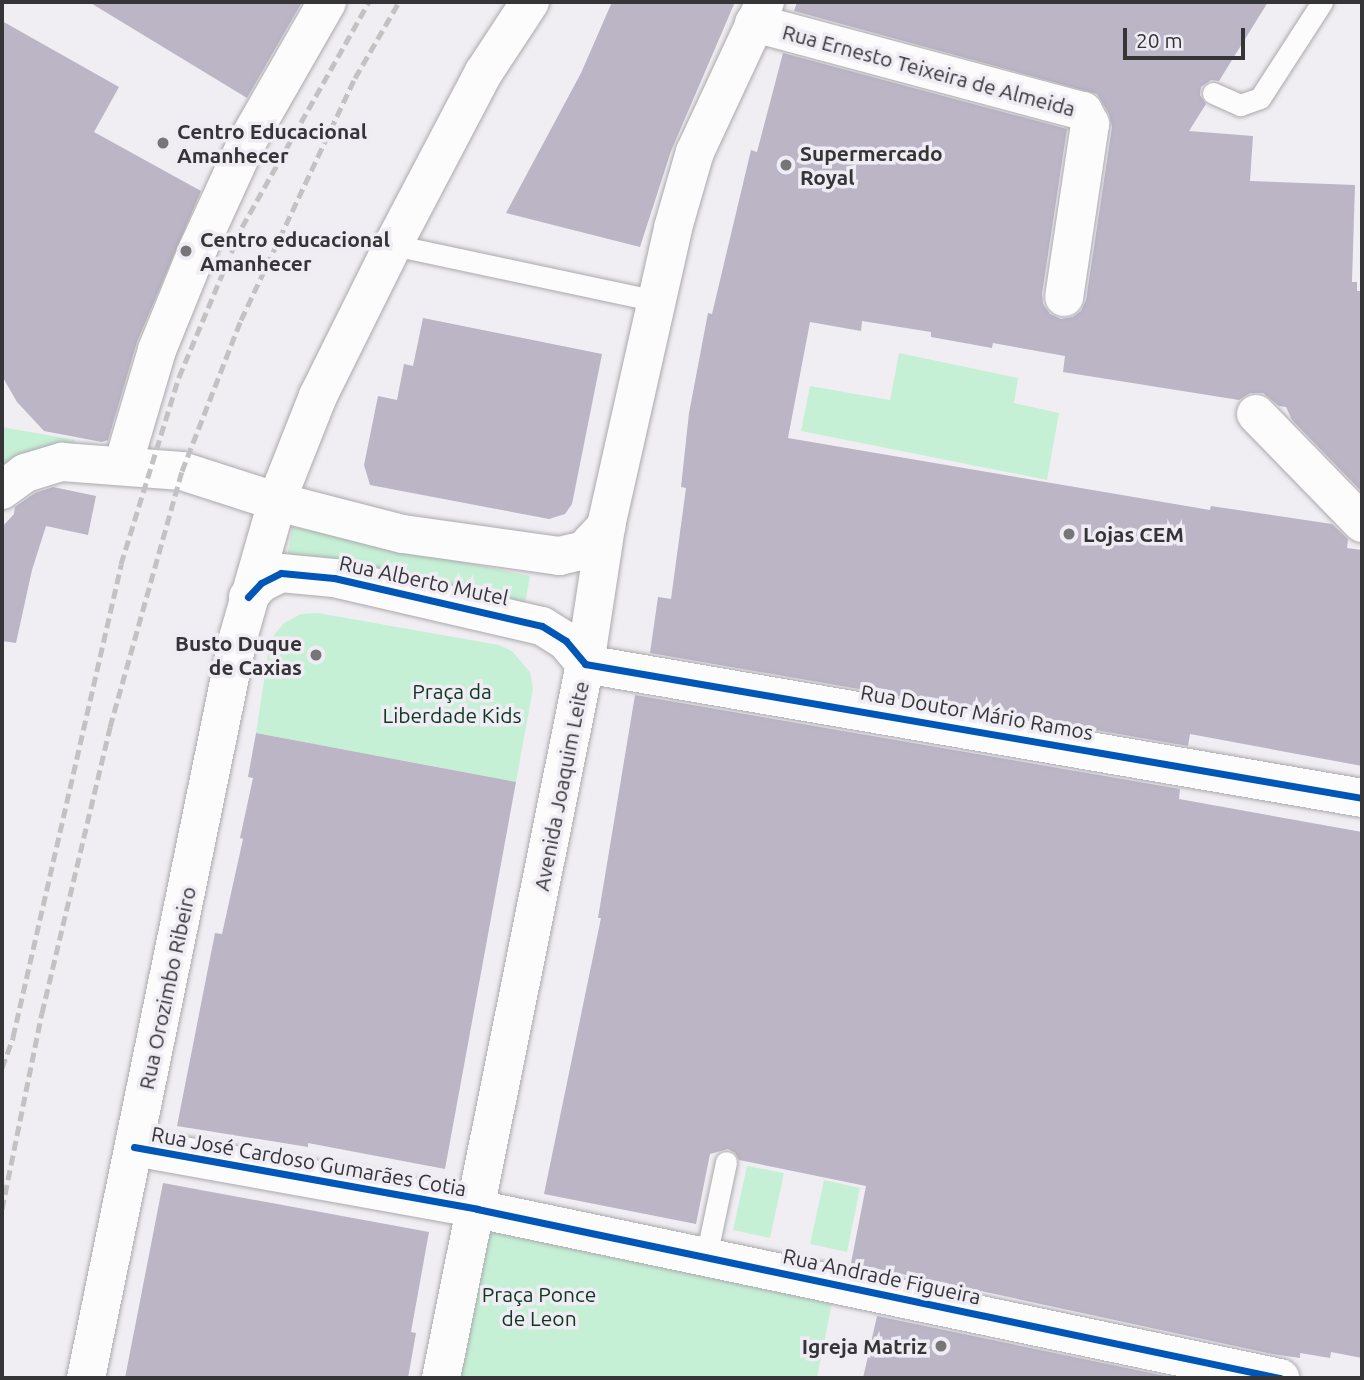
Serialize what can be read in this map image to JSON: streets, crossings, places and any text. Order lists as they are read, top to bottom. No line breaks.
{"streets":{"street":["Rua Ernesto Teixeira de Almeida","Rua Alberto Mutel","Rua Doutor Mário Ramos","Avenida Joaquim Leite","Rua Orozimbo Ribeiro","Rua José Cardoso Gumarães Cotia","Rua Andrade Figueira"]},"crossings":[["Rua Ernesto Teixeira de Almeida","Avenida Joaquim Leite"],["Rua Alberto Mutel","Rua Doutor Mário Ramos"],["Rua Alberto Mutel","Avenida Joaquim Leite"],["Rua Alberto Mutel","Rua Orozimbo Ribeiro"],["Rua Doutor Mário Ramos","Avenida Joaquim Leite"],["Avenida Joaquim Leite","Rua José Cardoso Gumarães Cotia"],["Avenida Joaquim Leite","Rua Andrade Figueira"],["Rua Orozimbo Ribeiro","Rua José Cardoso Gumarães Cotia"],["Rua José Cardoso Gumarães Cotia","Rua Andrade Figueira"]],"parks":["Praça da Liberdade Kids","Praça Ponce de Leon"],"places":["Centro Educacional Amanhecer","Supermercado Royal","Centro educacional Amanhecer","Lojas CEM","Busto Duque de Caxias","Igreja Matriz"],"scale_bar":"20 m"}
